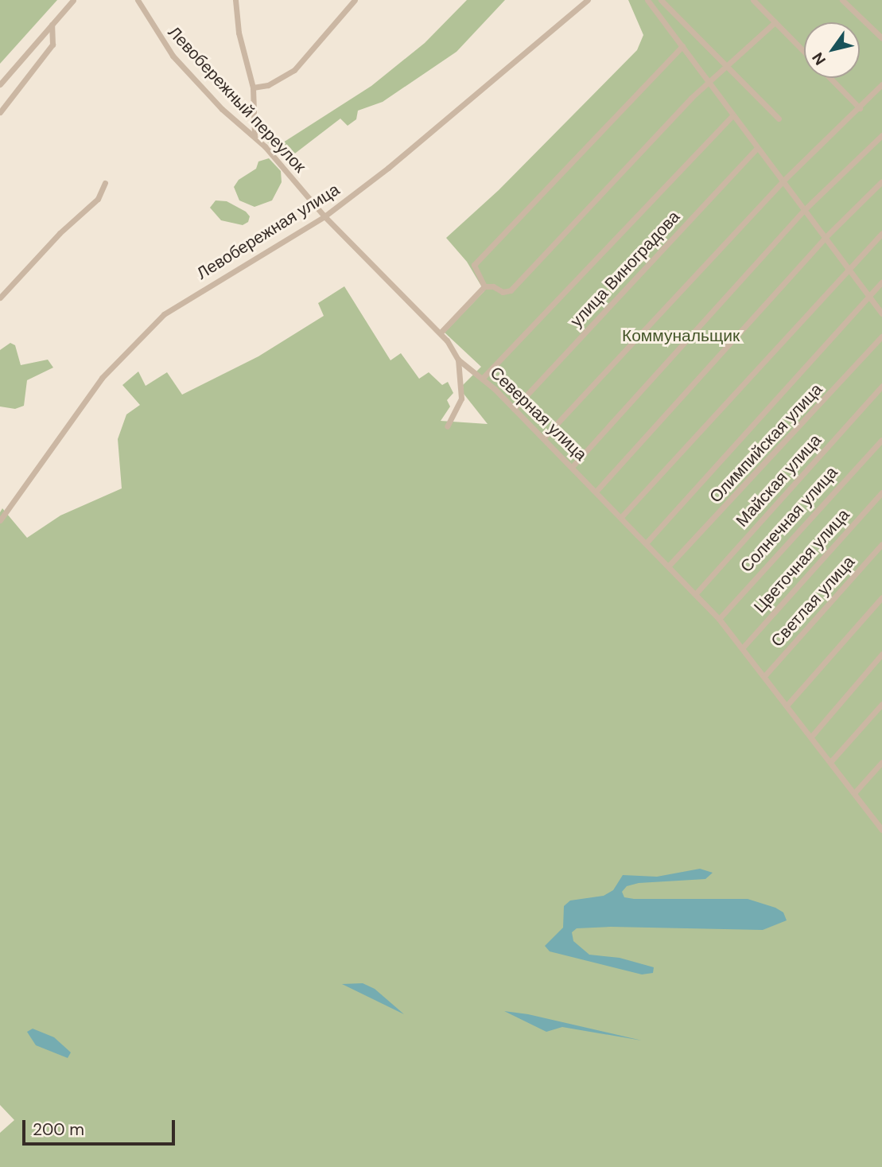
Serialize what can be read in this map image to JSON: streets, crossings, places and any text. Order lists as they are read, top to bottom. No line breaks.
{"streets":{"street":["Левобережный переулок","Левобережная улица","улица Виноградова","Северная улица","Олимпийская улица","Майская улица","Солнечная улица","Цветочная улица","Светлая улица"]},"crossings":[["Левобережный переулок","Левобережная улица"],["Левобережный переулок","Северная улица"],["улица Виноградова","Северная улица"],["Северная улица","Олимпийская улица"],["Северная улица","Майская улица"],["Северная улица","Солнечная улица"],["Северная улица","Цветочная улица"],["Северная улица","Светлая улица"]],"parks":["Коммунальщик"],"scale_bar":"200 m","north":"bottom left"}
